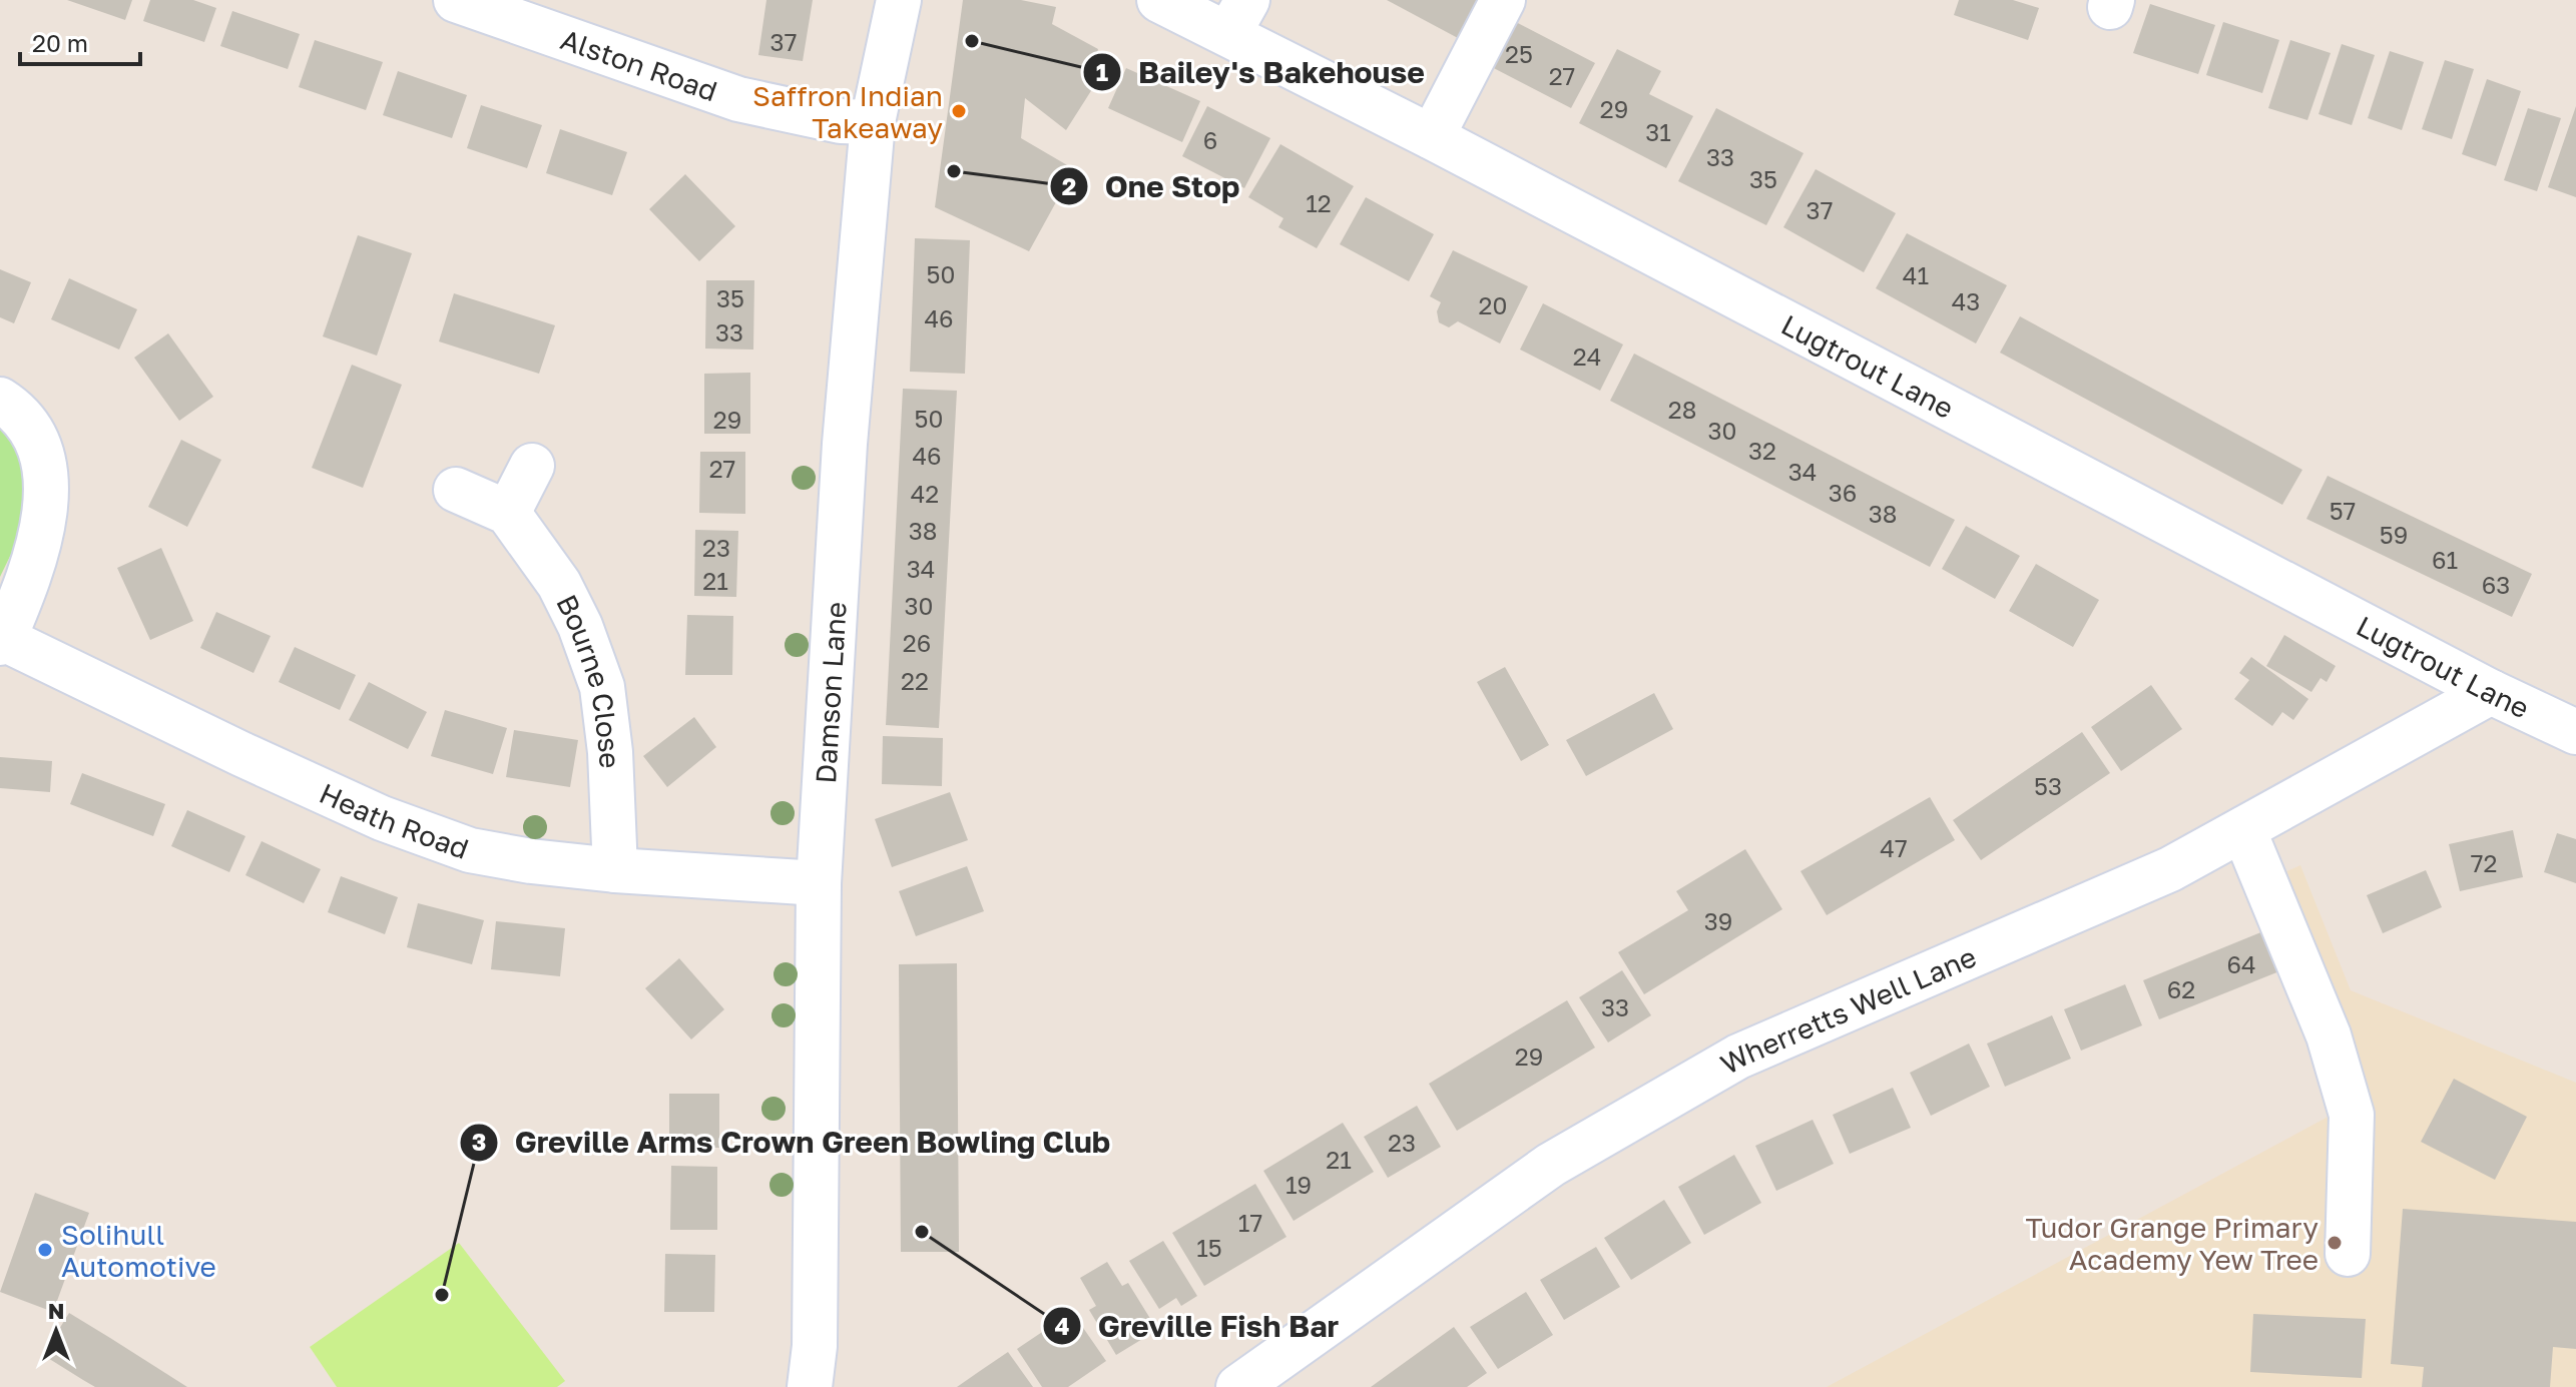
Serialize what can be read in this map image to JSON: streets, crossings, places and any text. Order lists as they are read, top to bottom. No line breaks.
{"streets":{"street":["Alston Road","Lugtrout Lane","Bourne Close","Damson Lane","Heath Road","Wherretts Well Lane"]},"crossings":[["Alston Road","Damson Lane"],["Lugtrout Lane","Wherretts Well Lane"],["Bourne Close","Heath Road"],["Damson Lane","Heath Road"]],"places":["Bailey's Bakehouse","Saffron Indian Takeaway","One Stop","Greville Fish Bar","Tudor Grange Primary Academy Yew Tree","Solihull Automotive","Greville Arms Crown Green Bowling Club"],"house_numbers":["37","25","27","29","31","6","33","35","12","37","50","41","35","43","20","46","33","24","28","50","29","30","32","46","27","34","36","42","57","38","38","59","23","61","34","21","63","30","26","22","53","47","72","39","64","62","33","29","23","21","19","17","15"],"scale_bar":"20 m","north":"top"}
